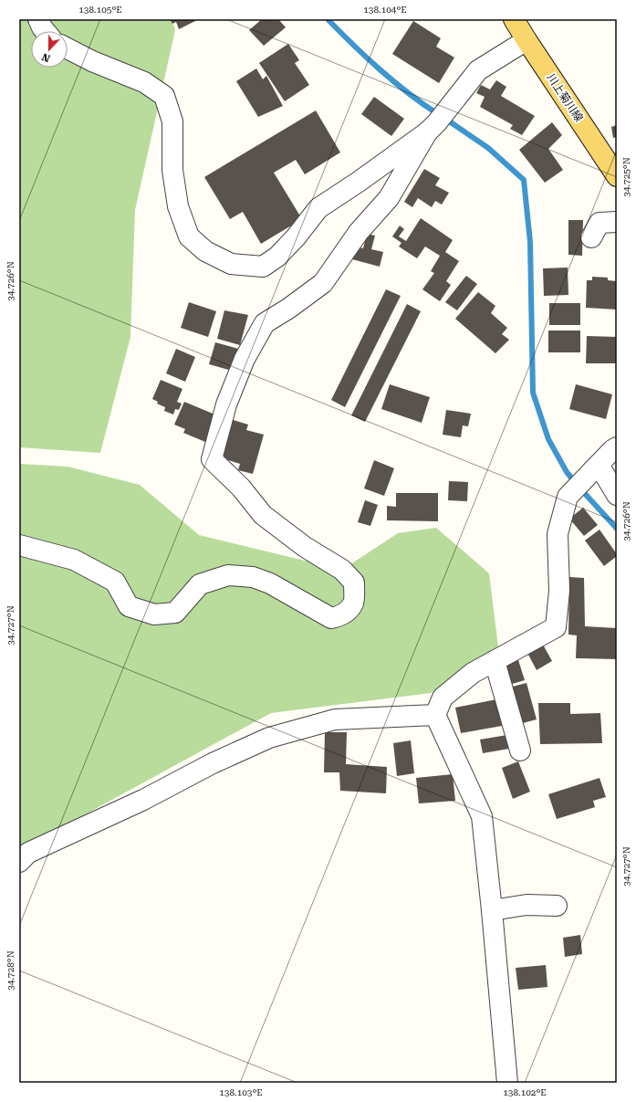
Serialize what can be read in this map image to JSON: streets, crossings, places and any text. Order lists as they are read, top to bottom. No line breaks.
{"streets":{"main road":["川上菊川線"]},"north":"bottom","coordinates":["138.105°E","138.104°E","34.725°N","34.726°N","34.727°N","34.728°N","138.103°E","138.102°E"]}
